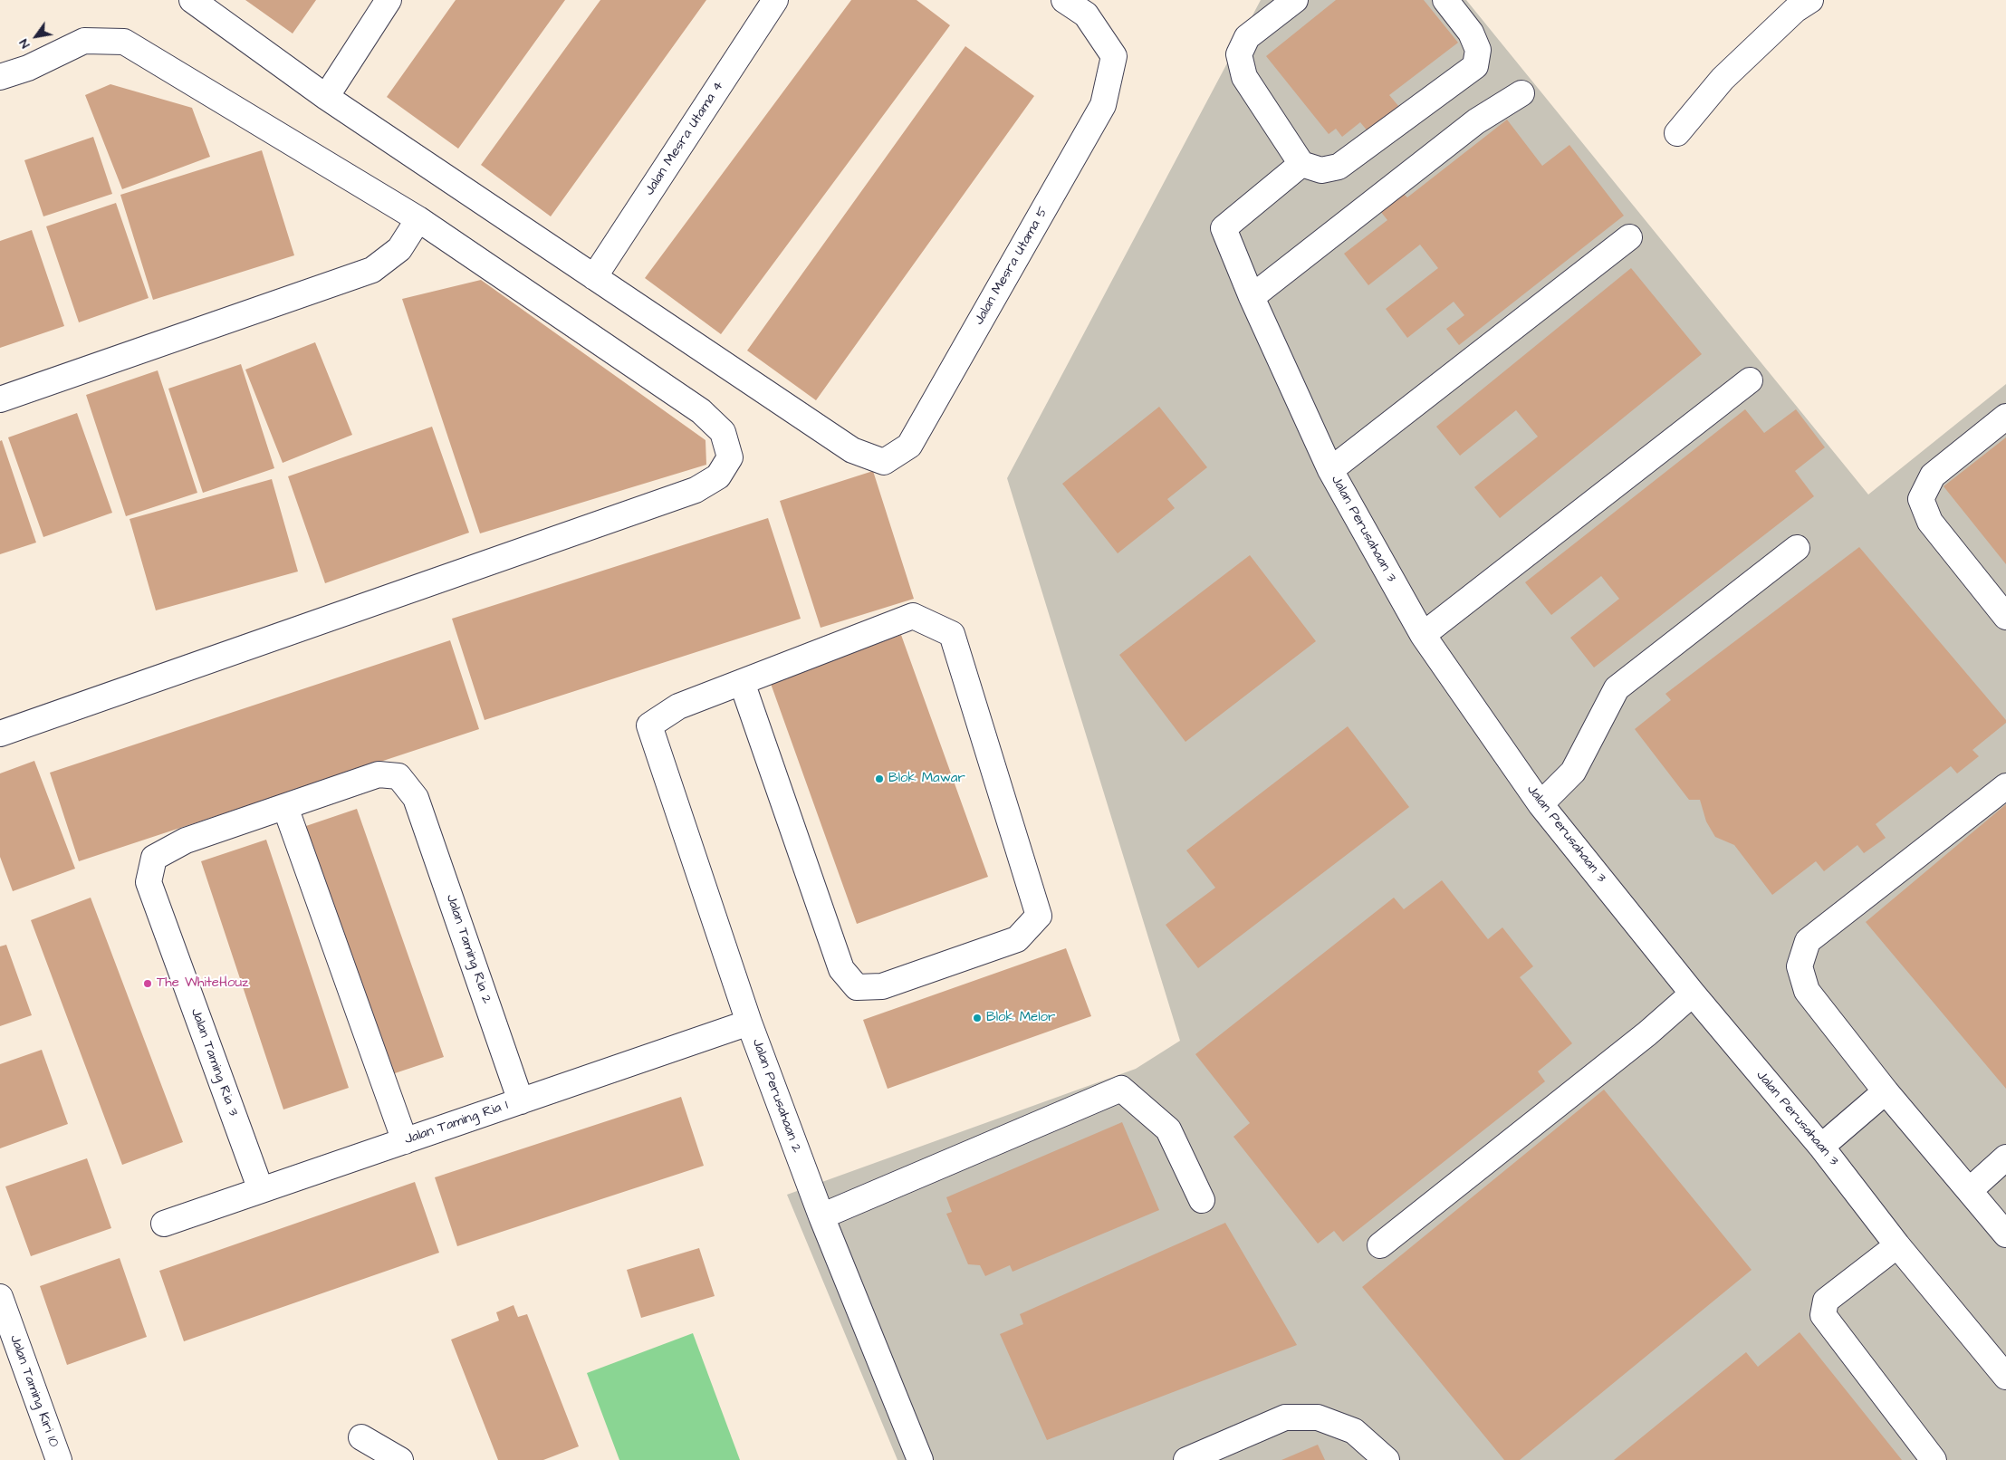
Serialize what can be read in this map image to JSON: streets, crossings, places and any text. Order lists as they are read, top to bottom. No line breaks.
{"streets":{"street":["Jalan Mesra Utama 4","Jalan Mesra Utama 5","Jalan Perusahaan 3","Jalan Taming Ria 2","Jalan Taming Ria 3","Jalan Perusahaan 2","Jalan Taming Ria 1","Jalan Taming Kiri 10"]},"crossings":[["Jalan Mesra Utama 4","Jalan Mesra Utama 5"],["Jalan Taming Ria 2","Jalan Taming Ria 3"],["Jalan Taming Ria 2","Jalan Taming Ria 1"],["Jalan Taming Ria 3","Jalan Taming Ria 1"],["Jalan Perusahaan 2","Jalan Taming Ria 1"]],"places":["Blok Mawar","The WhiteHouz","Blok Melor"],"north":"bottom left"}
